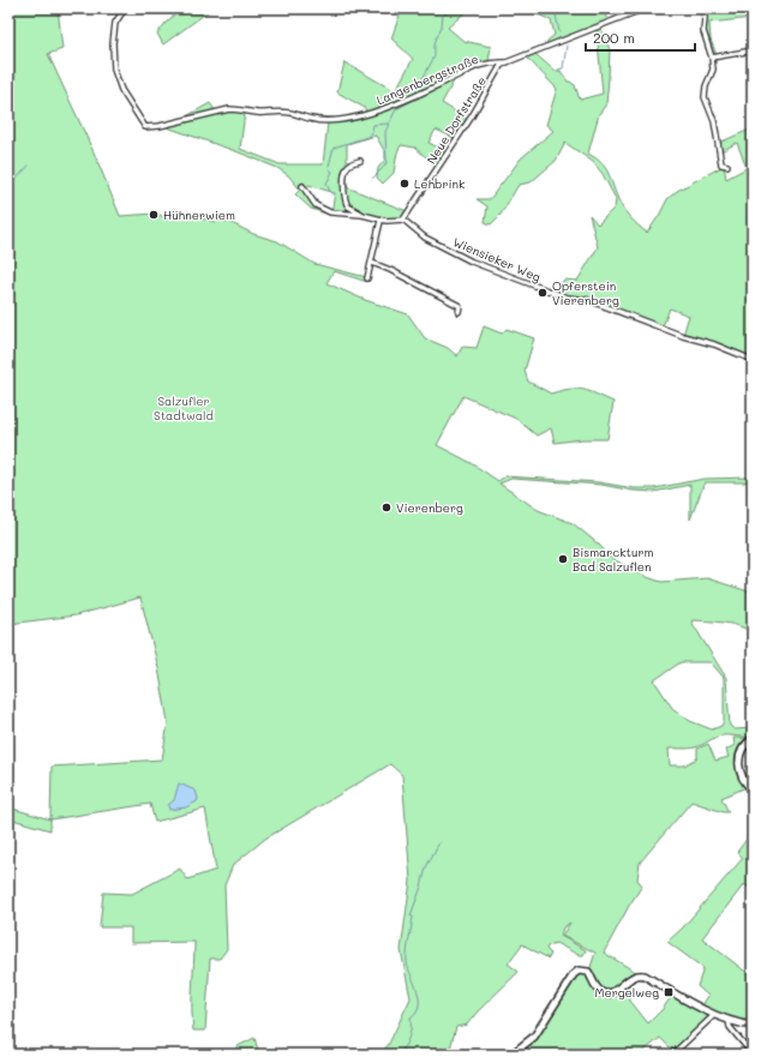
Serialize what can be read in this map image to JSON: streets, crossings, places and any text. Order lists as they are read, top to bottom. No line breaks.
{"streets":{"street":["Langenbergstraße","Neue Dorfstraße","Wiensieker Weg"]},"crossings":[["Langenbergstraße","Neue Dorfstraße"],["Neue Dorfstraße","Wiensieker Weg"]],"parks":["Salzufler Stadtwald"],"places":{"other":["Lehbrink","Hühnerwiem","Opferstein Vierenberg","Vierenberg","Bismarckturm Bad Salzuflen"],"transit":["Mergelweg"]},"scale_bar":"200 m"}
